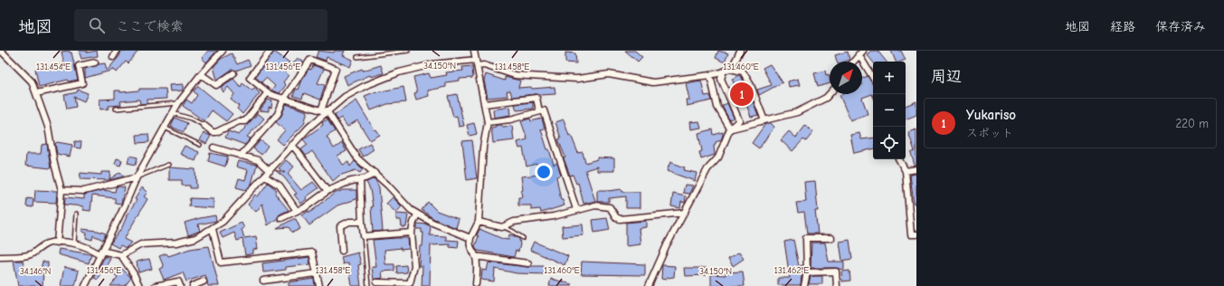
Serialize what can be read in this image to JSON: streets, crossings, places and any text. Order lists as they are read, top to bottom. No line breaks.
{"north":"top right","page":{"header":"地図","search":"ここで検索","nav":["地図","経路","保存済み"],"heading":"周辺","map_buttons":["+","−"],"pins":"1","list":[{"mark":"1","name":"Yukariso","note":"スポット","value":"220 m"}]},"coordinates":["34.150°N","131.454°E","131.456°E","131.458°E","131.460°E","131.462°E","34.146°N"]}
